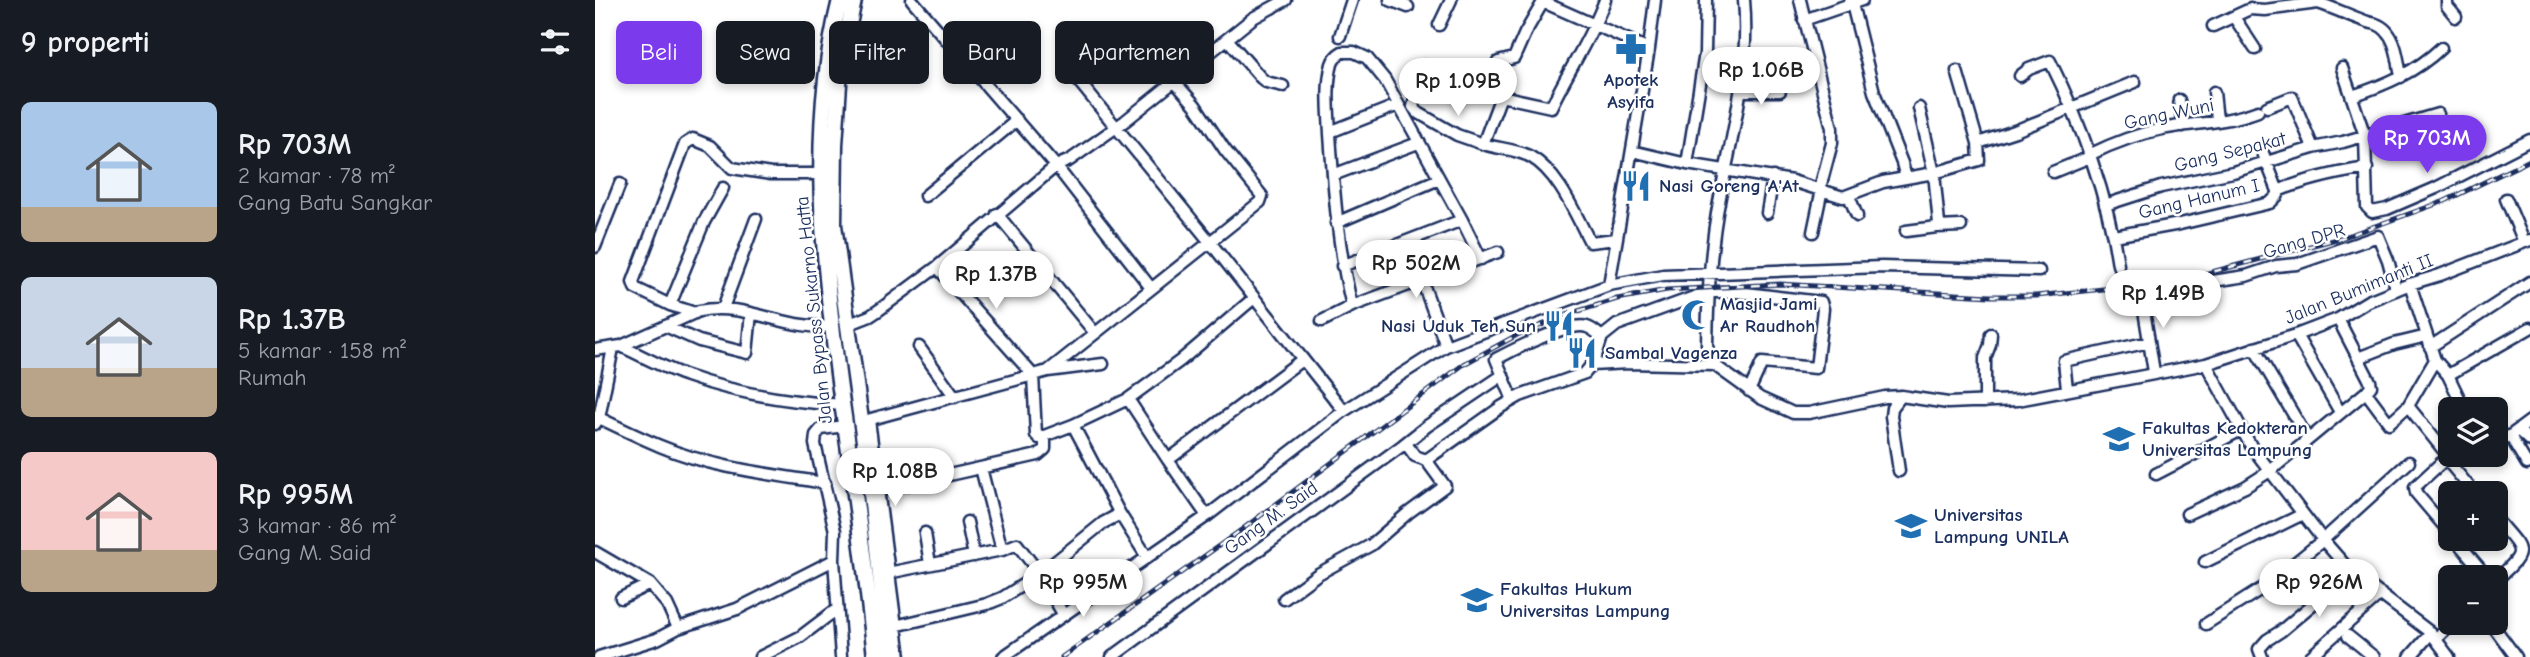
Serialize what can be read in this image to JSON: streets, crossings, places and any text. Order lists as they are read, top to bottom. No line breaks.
{"streets":{"highway":["Jalan Bypass Sukarno Hatta"],"street":["Gang Wuni","Gang Sepakat","Gang Hanum I","Gang DPR","Jalan Bumimanti II","Gang M. Said"]},"crossings":[["Gang Wuni","Gang Sepakat"],["Gang DPR","Jalan Bumimanti II"]],"places":{"pharmacy":["Apotek Asyifa"],"restaurant":["Nasi Goreng A'At","Nasi Uduk Teh Sun","Sambal Vagenza"],"mosque":["Masjid Jami Ar Raudhoh"],"school or university":["Fakultas Kedokteran Universitas Lampung","Universitas Lampung UNILA","Fakultas Hukum Universitas Lampung"]},"page":{"heading":"9 properti","chip":["Beli","Sewa","Filter","Baru","Apartemen"],"price":["Rp 1.06B","Rp 1.09B","Rp 703M","Rp 502M","Rp 1.37B","Rp 1.49B","Rp 1.08B","Rp 995M","Rp 926M"],"list":[{"name":"Rp 703M","note":"2 kamar · 78 m² · Gang Batu Sangkar"},{"name":"Rp 1.37B","note":"5 kamar · 158 m² · Rumah"},{"name":"Rp 995M","note":"3 kamar · 86 m² · Gang M. Said"}],"map_buttons":["+","−"]}}
